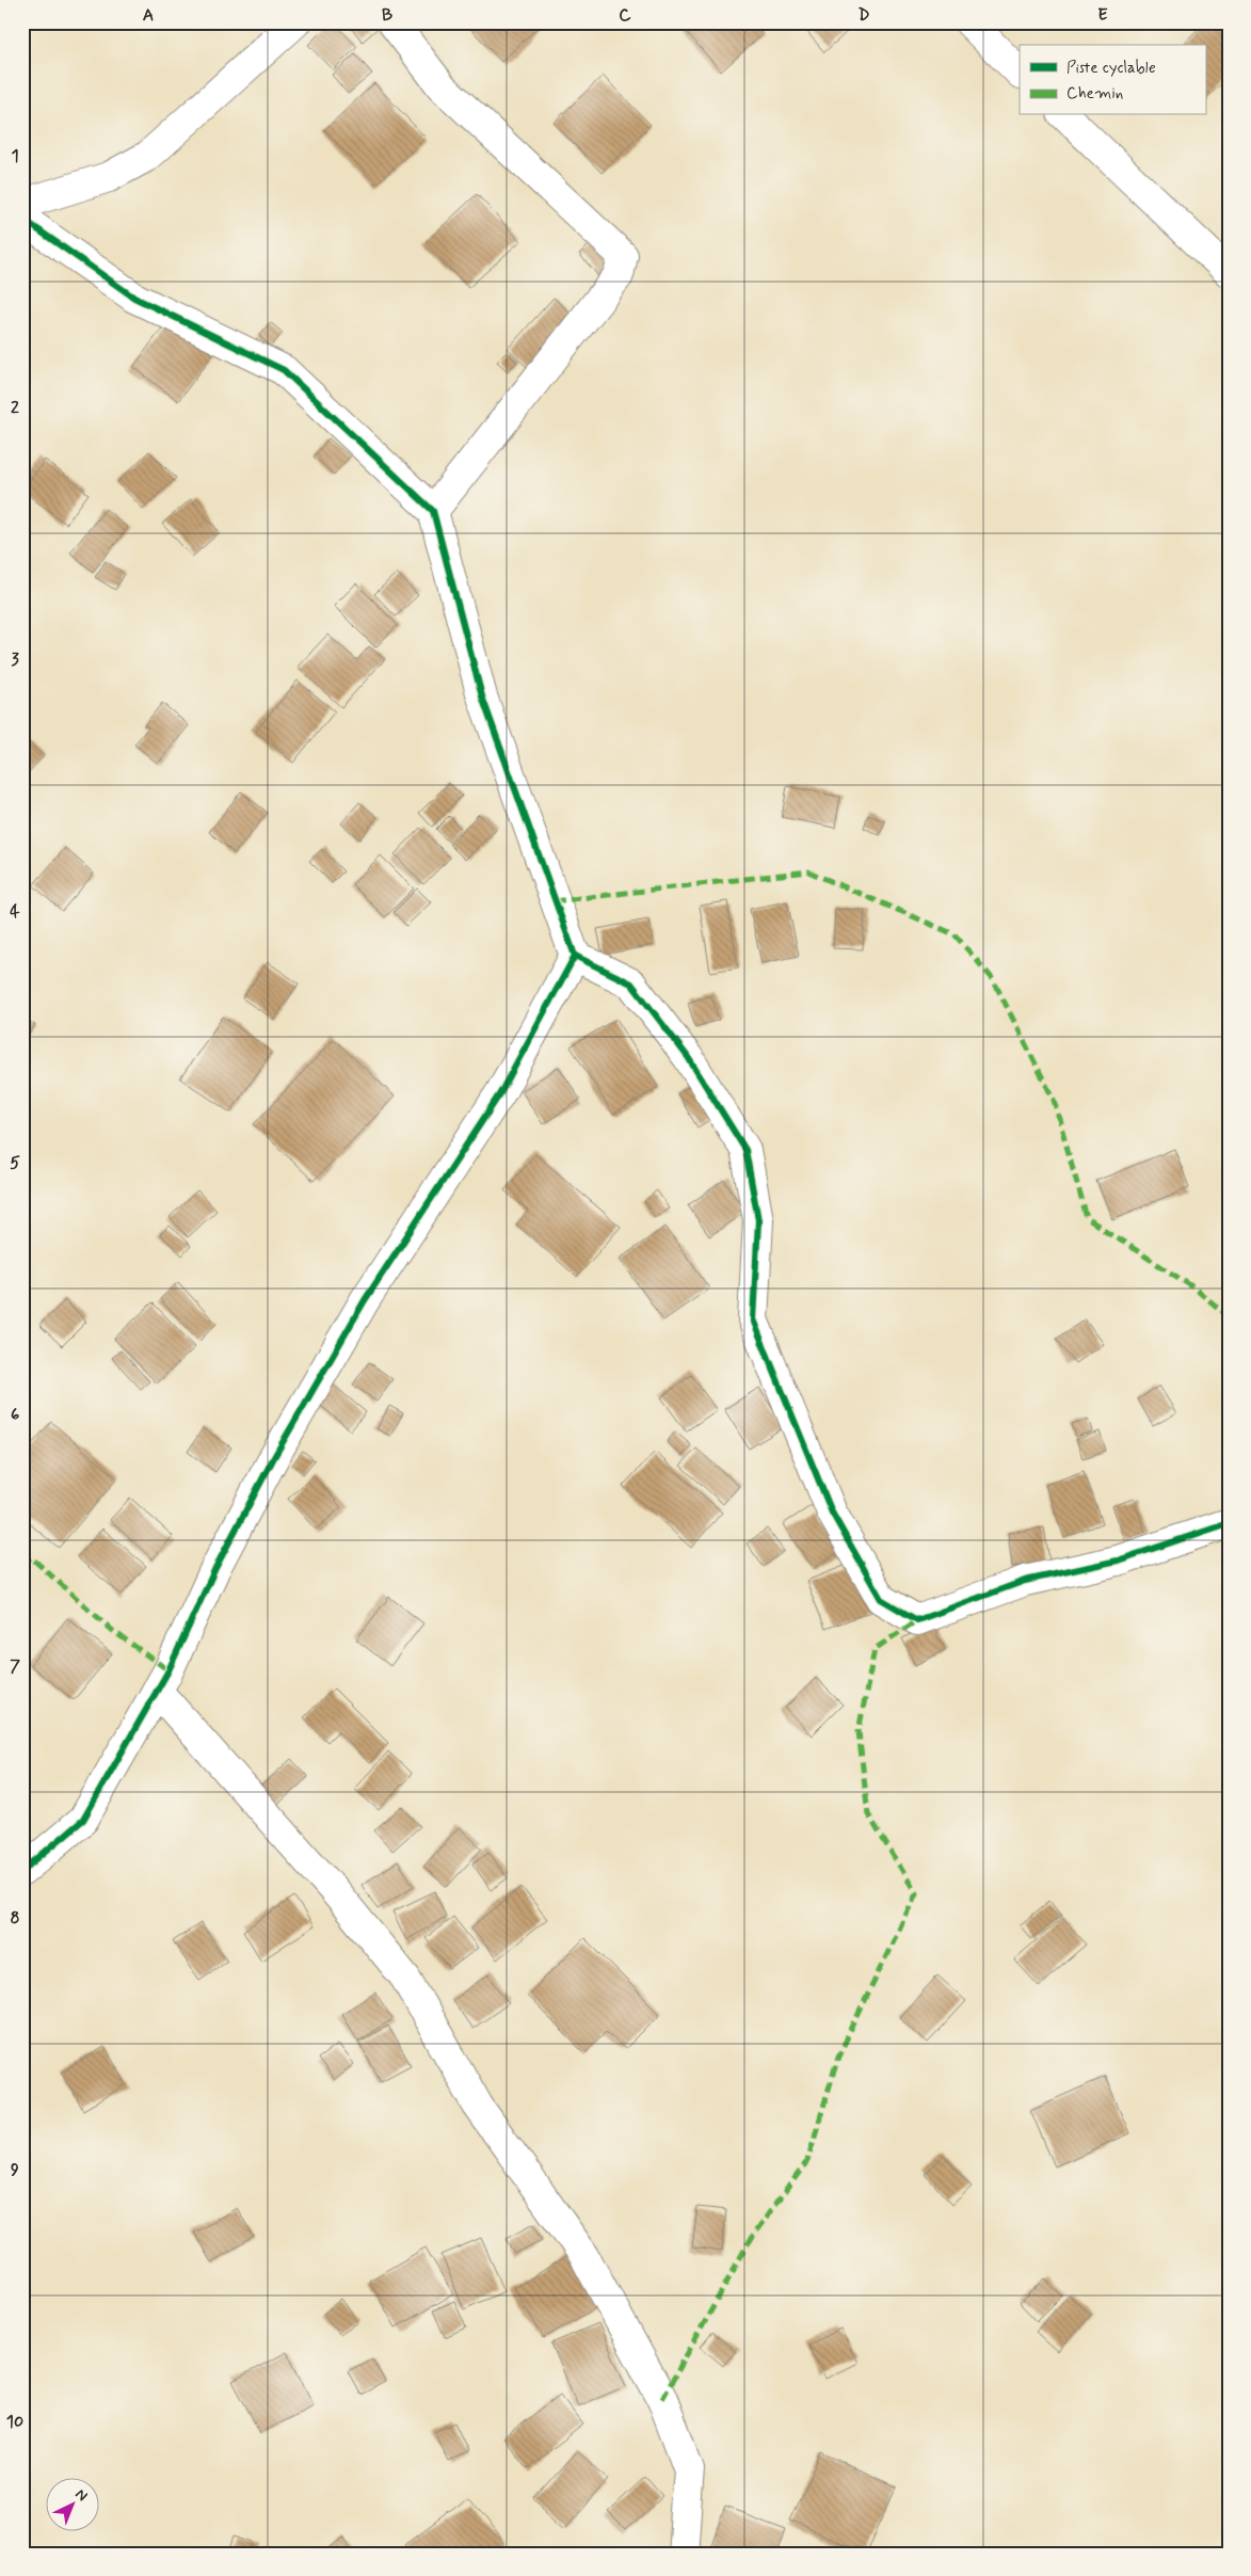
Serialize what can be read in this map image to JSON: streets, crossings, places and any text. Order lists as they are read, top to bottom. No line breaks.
{"legend":["Piste cyclable","Chemin"],"north":"top right","grid":{"columns":["A","B","C","D","E"],"rows":["1","2","3","4","5","6","7","8","9","10"]}}
